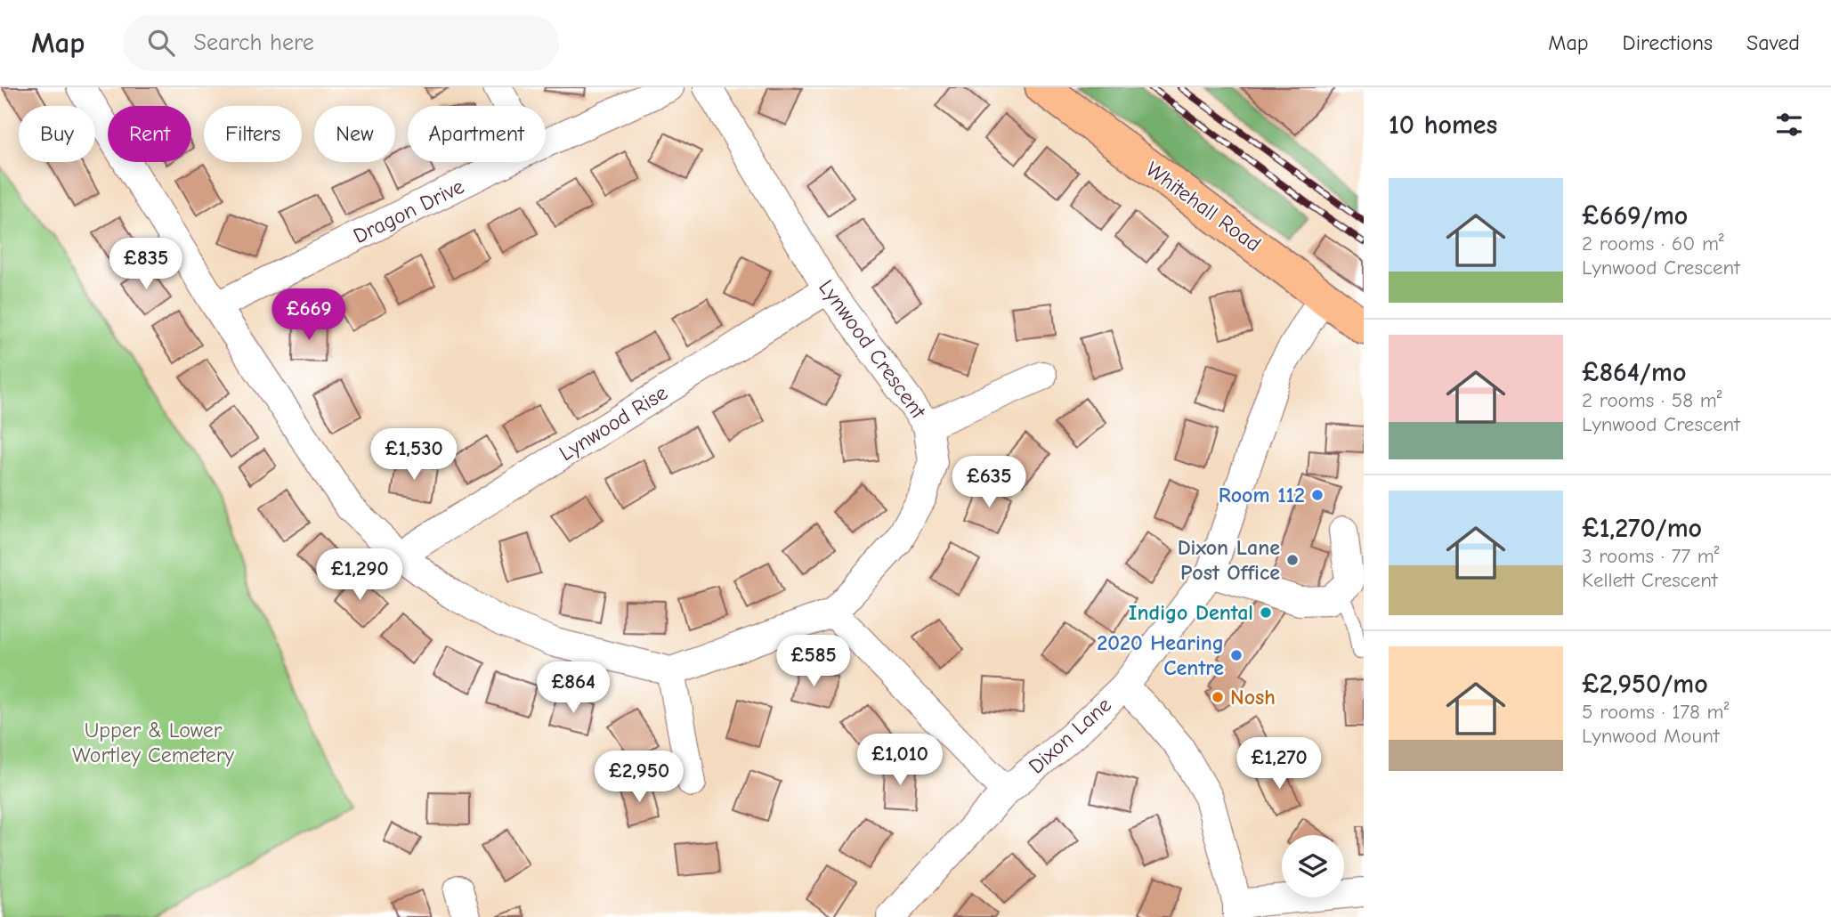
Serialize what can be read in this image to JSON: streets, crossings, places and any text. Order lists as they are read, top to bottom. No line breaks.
{"streets":{"main road":["Whitehall Road"],"street":["Dragon Drive","Lynwood Crescent","Lynwood Rise","Dixon Lane"]},"crossings":[["Whitehall Road","Dixon Lane"],["Lynwood Crescent","Lynwood Rise"]],"parks":["Upper & Lower Wortley Cemetery"],"places":["Room 112","Dixon Lane Post Office","Indigo Dental","2020 Hearing Centre","Nosh"],"page":{"header":"Map","search":"Search here","nav":["Map","Directions","Saved"],"heading":"10 homes","chip":["Buy","Rent","Filters","New","Apartment"],"list":[{"name":"£669/mo","note":"2 rooms · 60 m² · Lynwood Crescent"},{"name":"£864/mo","note":"2 rooms · 58 m² · Lynwood Crescent"},{"name":"£1,270/mo","note":"3 rooms · 77 m² · Kellett Crescent"},{"name":"£2,950/mo","note":"5 rooms · 178 m² · Lynwood Mount"}],"price":["£835","£669","£1,530","£635","£1,290","£585","£864","£1,010","£1,270","£2,950"]}}
